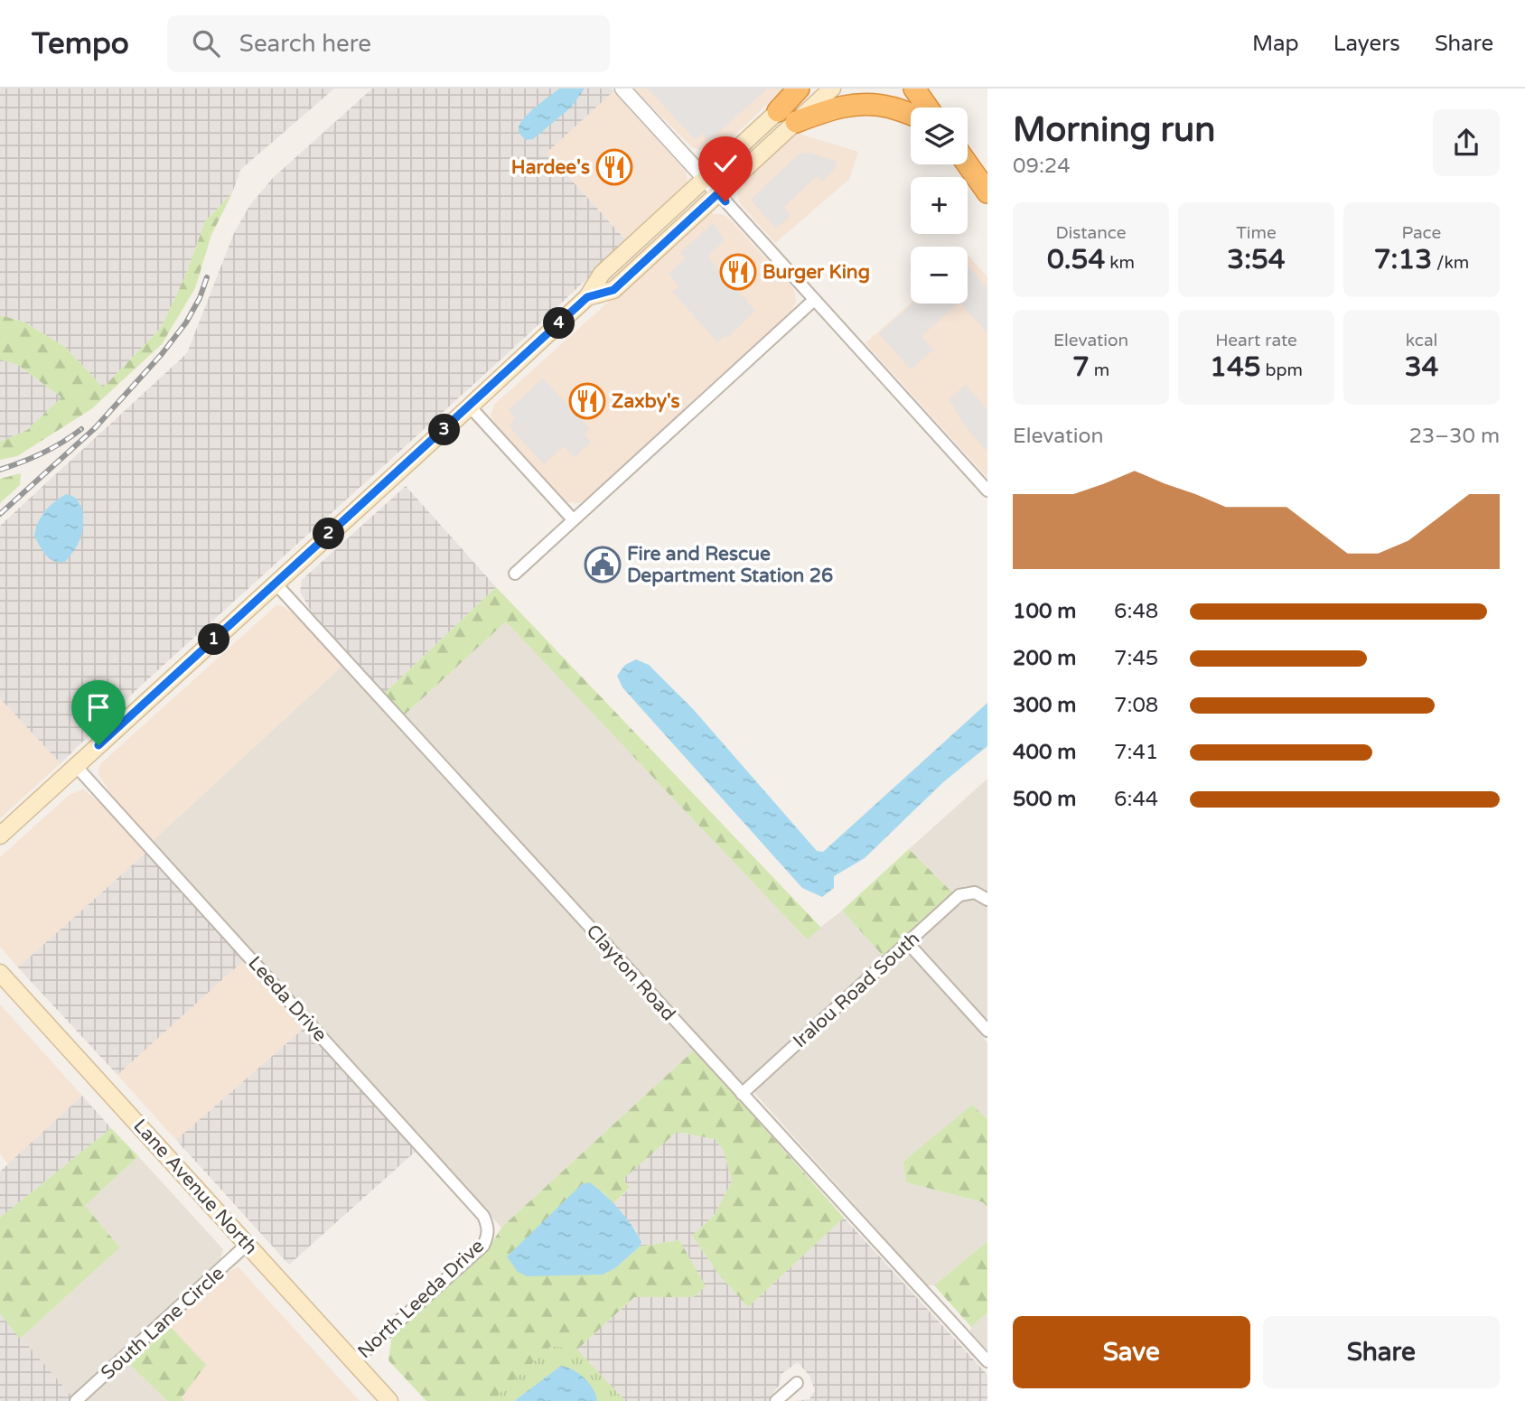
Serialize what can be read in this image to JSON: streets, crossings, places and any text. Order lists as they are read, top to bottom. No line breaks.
{"streets":{"main road":["Lane Avenue North"],"street":["Clayton Road","Iralou Road South","Leeda Drive","North Leeda Drive","South Lane Circle"]},"crossings":[["Clayton Road","Iralou Road South"],["Leeda Drive","North Leeda Drive"],["Lane Avenue North","North Leeda Drive"],["Lane Avenue North","South Lane Circle"]],"places":{"restaurant":["Hardee's","Burger King","Zaxby's"],"public building":["Fire and Rescue Department Station 26"]},"page":{"header":"Tempo","search":"Search here","nav":["Map","Layers","Share"],"heading":["Morning run","09:24"],"map_buttons":["+","−"],"stats":[["Distance","0.54 km"],["Time","3:54"],["Pace","7:13 /km"],["Elevation","7 m"],["Heart rate","145 bpm"],["kcal","34"]],"pins":["4","3","2","1"],"chart":["Elevation","23–30 m"],"list":[{"name":"100 m","note":"6:48"},{"name":"200 m","note":"7:45"},{"name":"300 m","note":"7:08"},{"name":"400 m","note":"7:41"},{"name":"500 m","note":"6:44"}],"buttons":["Save","Share"]}}
